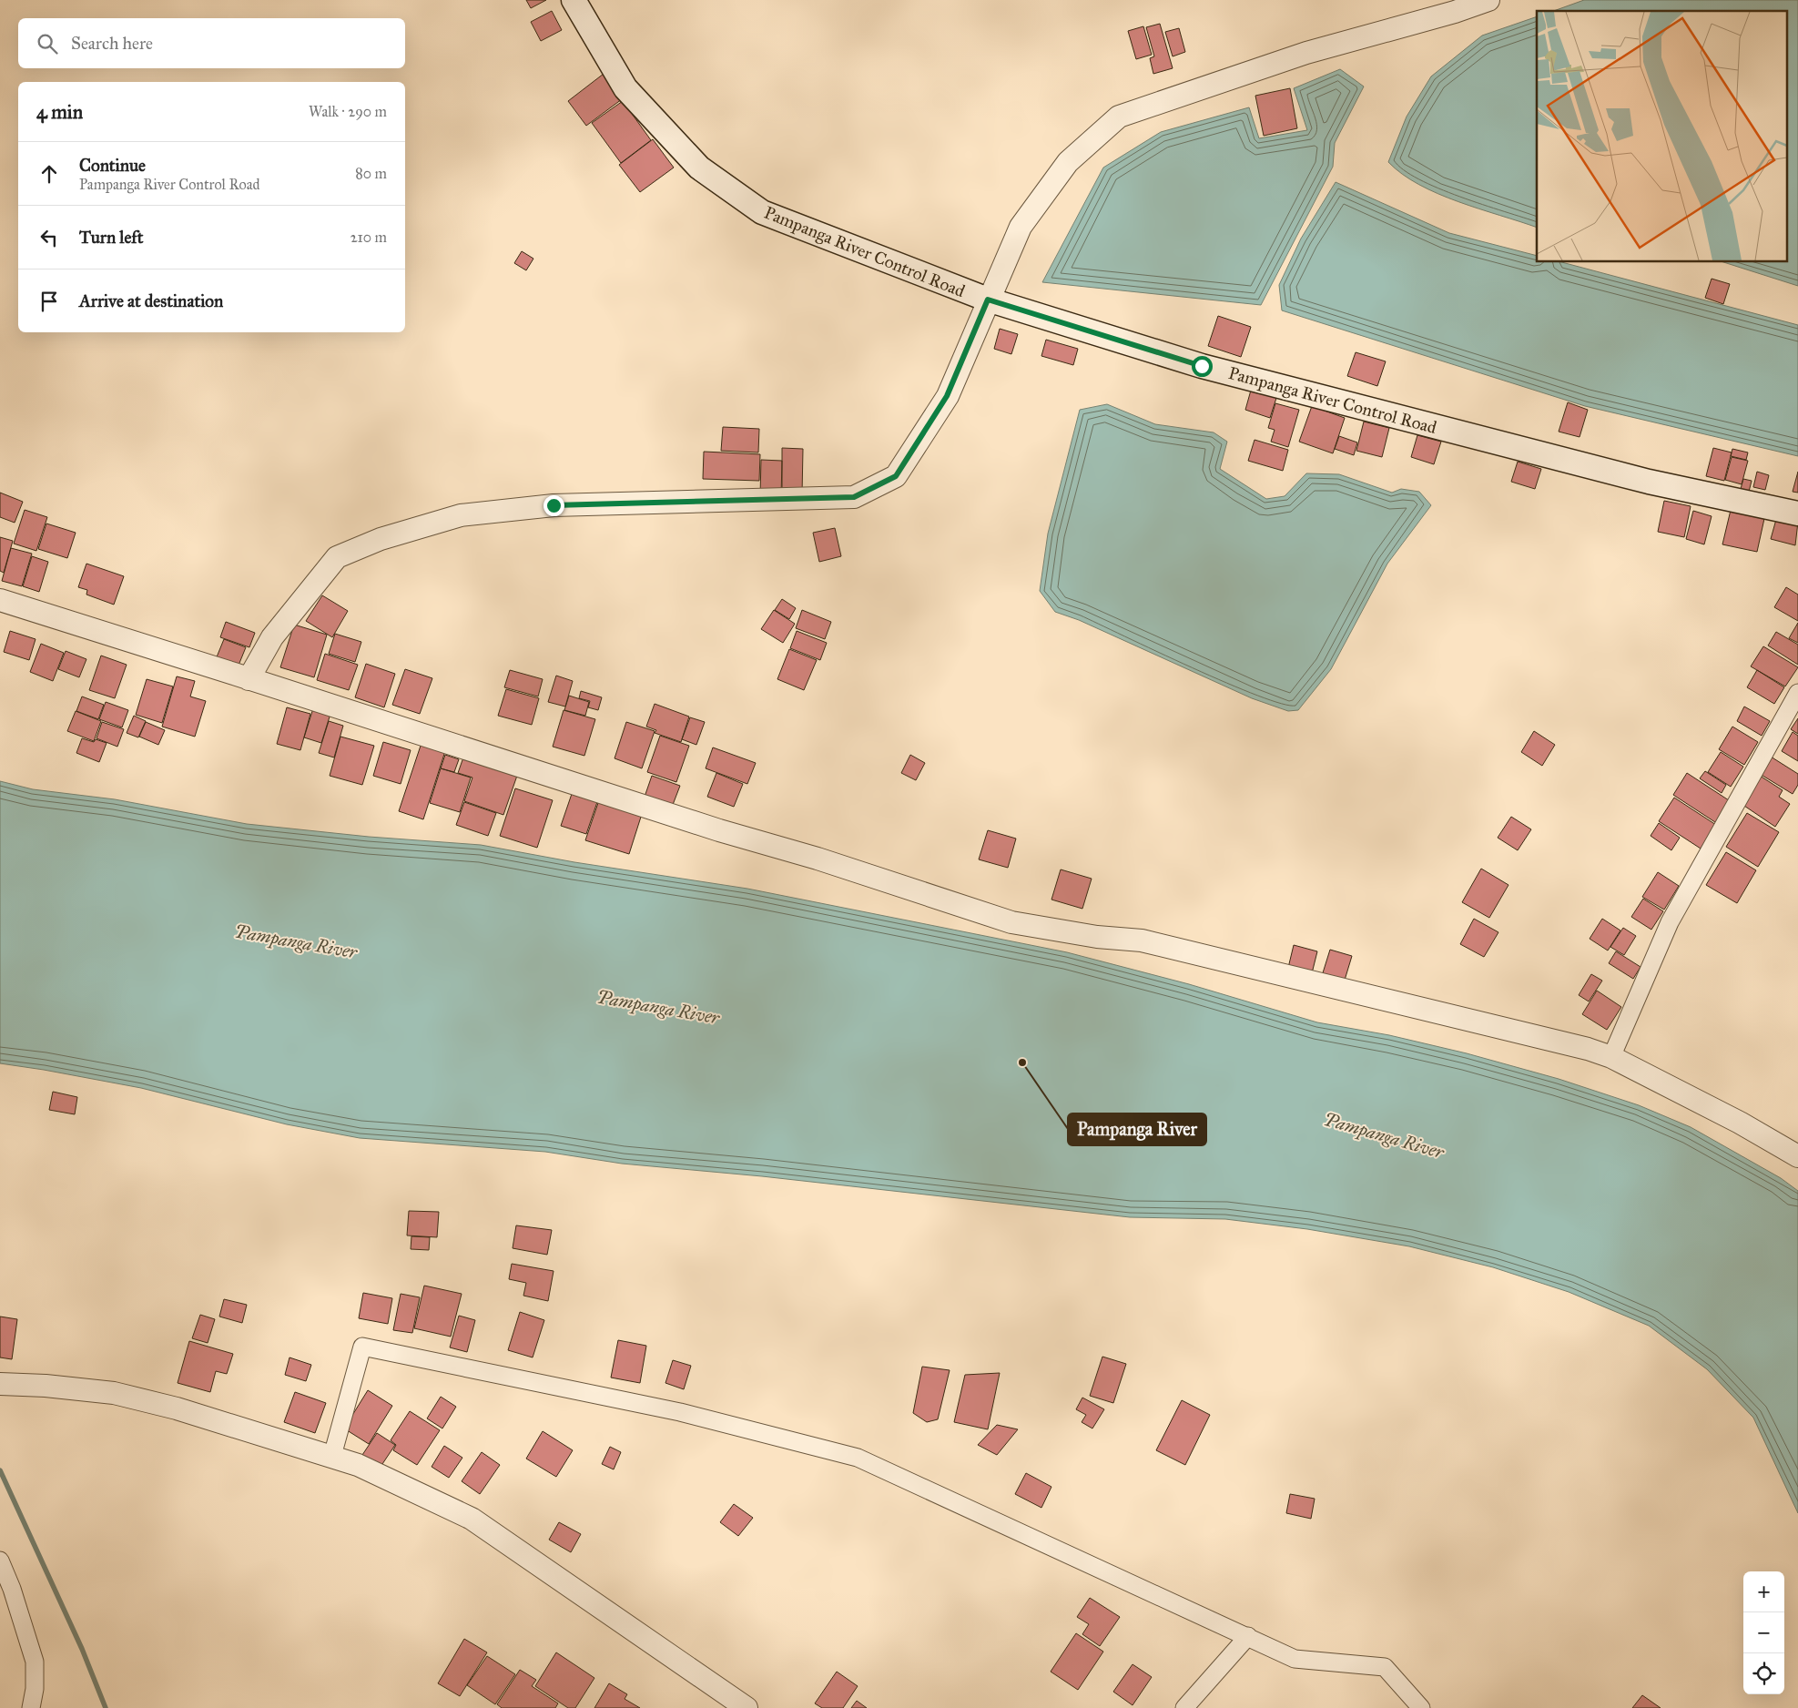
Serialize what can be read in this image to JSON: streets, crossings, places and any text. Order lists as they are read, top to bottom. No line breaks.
{"streets":{"main road":["Pampanga River Control Road"]},"water":["Pampanga River"],"places":["Pampanga River"],"page":{"search":"Search here","heading":["4 min","Walk · 290 m"],"list":[["Continue","Pampanga River Control Road","80 m"],["Turn left","210 m"],"Arrive at destination"],"map_buttons":["+","−"]}}
